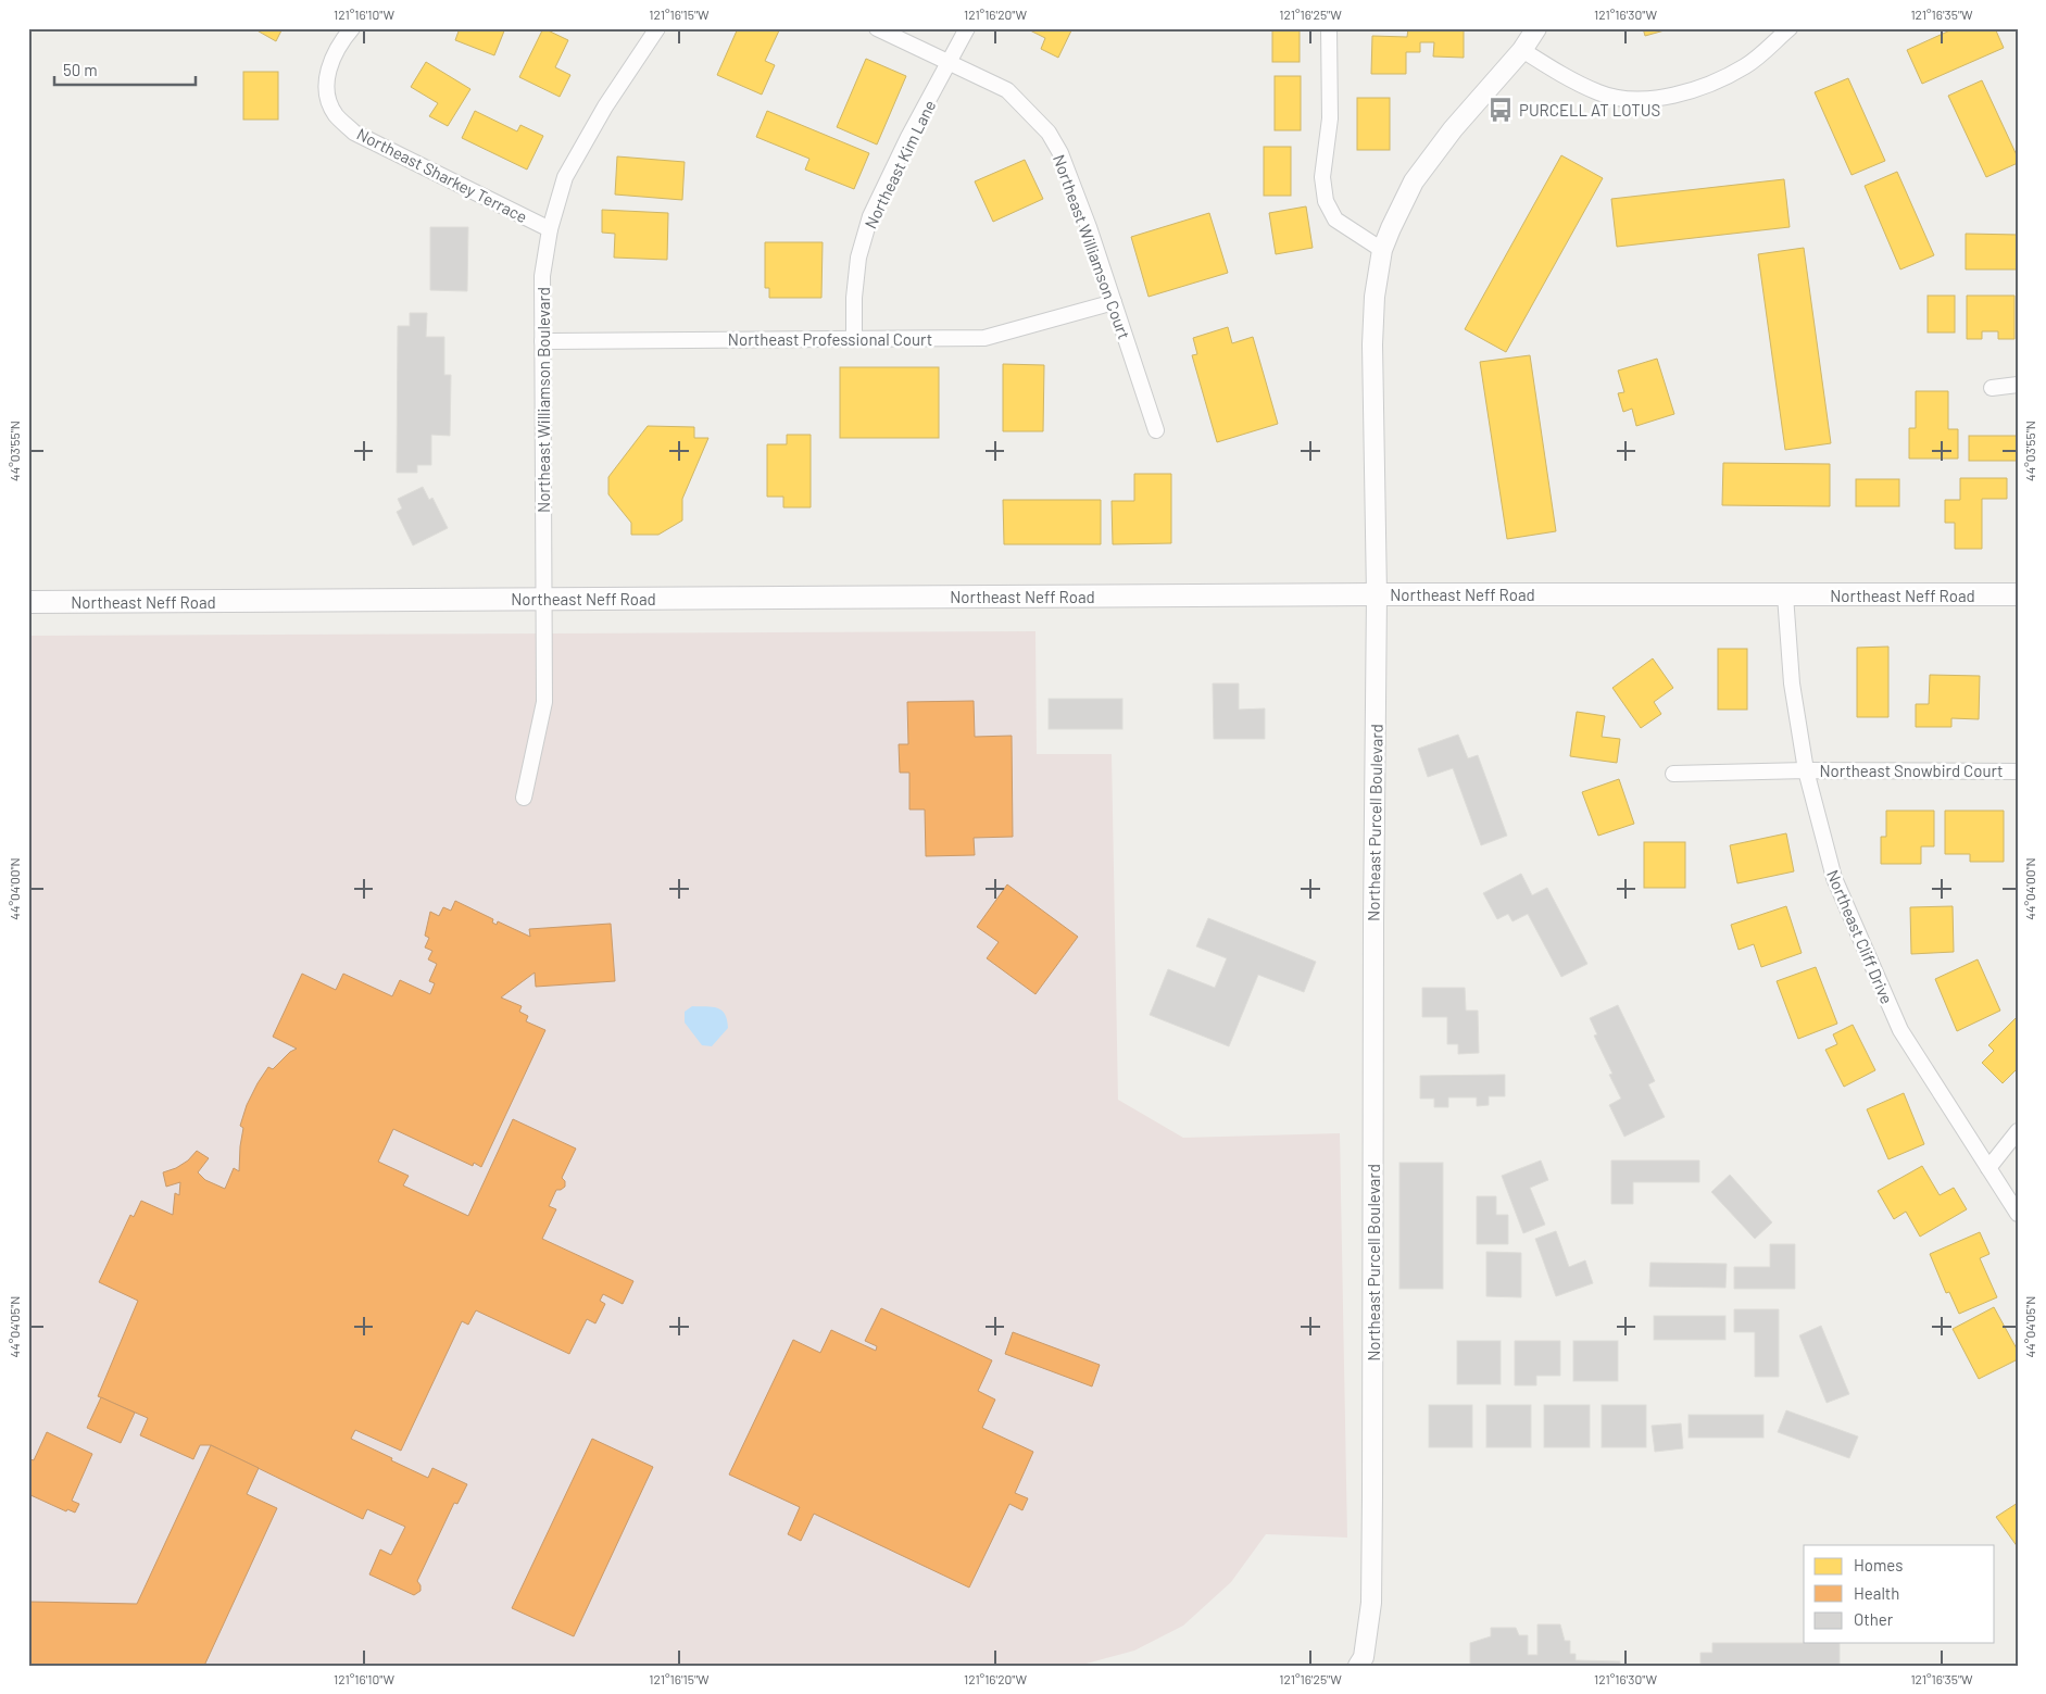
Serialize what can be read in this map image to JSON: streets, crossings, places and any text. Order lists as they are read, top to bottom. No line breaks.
{"streets":{"main road":["Northeast Neff Road"],"street":["Northeast Kim Lane","Northeast Sharkey Terrace","Northeast Williamson Court","Northeast Professional Court","Northeast Williamson Boulevard","Northeast Snowbird Court","Northeast Purcell Boulevard","Northeast Cliff Drive"]},"crossings":[["Northeast Kim Lane","Northeast Williamson Court"],["Northeast Kim Lane","Northeast Professional Court"],["Northeast Sharkey Terrace","Northeast Williamson Boulevard"],["Northeast Williamson Court","Northeast Professional Court"],["Northeast Professional Court","Northeast Williamson Boulevard"],["Northeast Williamson Boulevard","Northeast Neff Road"],["Northeast Neff Road","Northeast Purcell Boulevard"],["Northeast Neff Road","Northeast Cliff Drive"],["Northeast Snowbird Court","Northeast Cliff Drive"]],"places":{"bus stop":["PURCELL AT LOTUS"]},"legend":["Homes","Health","Other"],"scale_bar":"50 m","coordinates":["121°16'10\"W","121°16'15\"W","121°16'20\"W","121°16'25\"W","121°16'30\"W","121°16'35\"W","44°03'55\"N","44°04'00\"N","44°04'05\"N"]}
